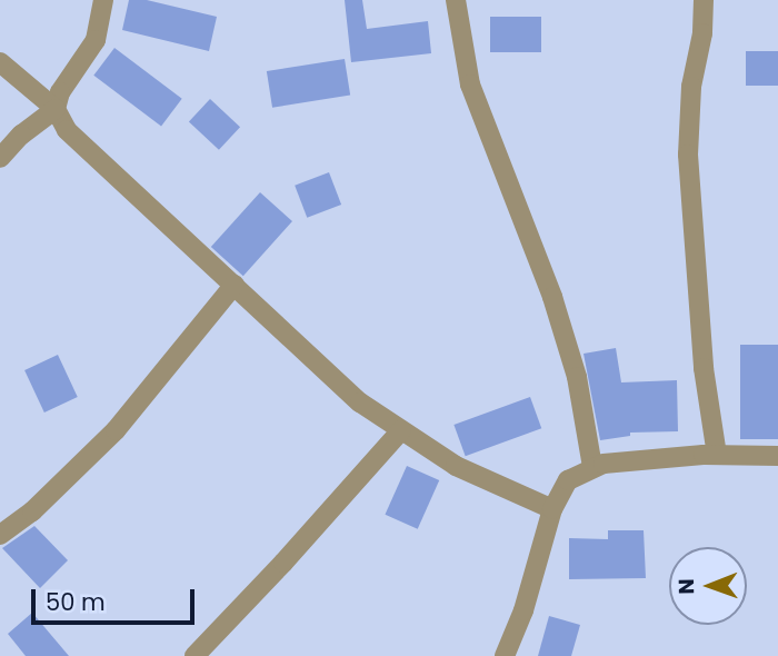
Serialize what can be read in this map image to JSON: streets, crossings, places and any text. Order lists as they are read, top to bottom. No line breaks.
{"scale_bar":"50 m","north":"left"}
